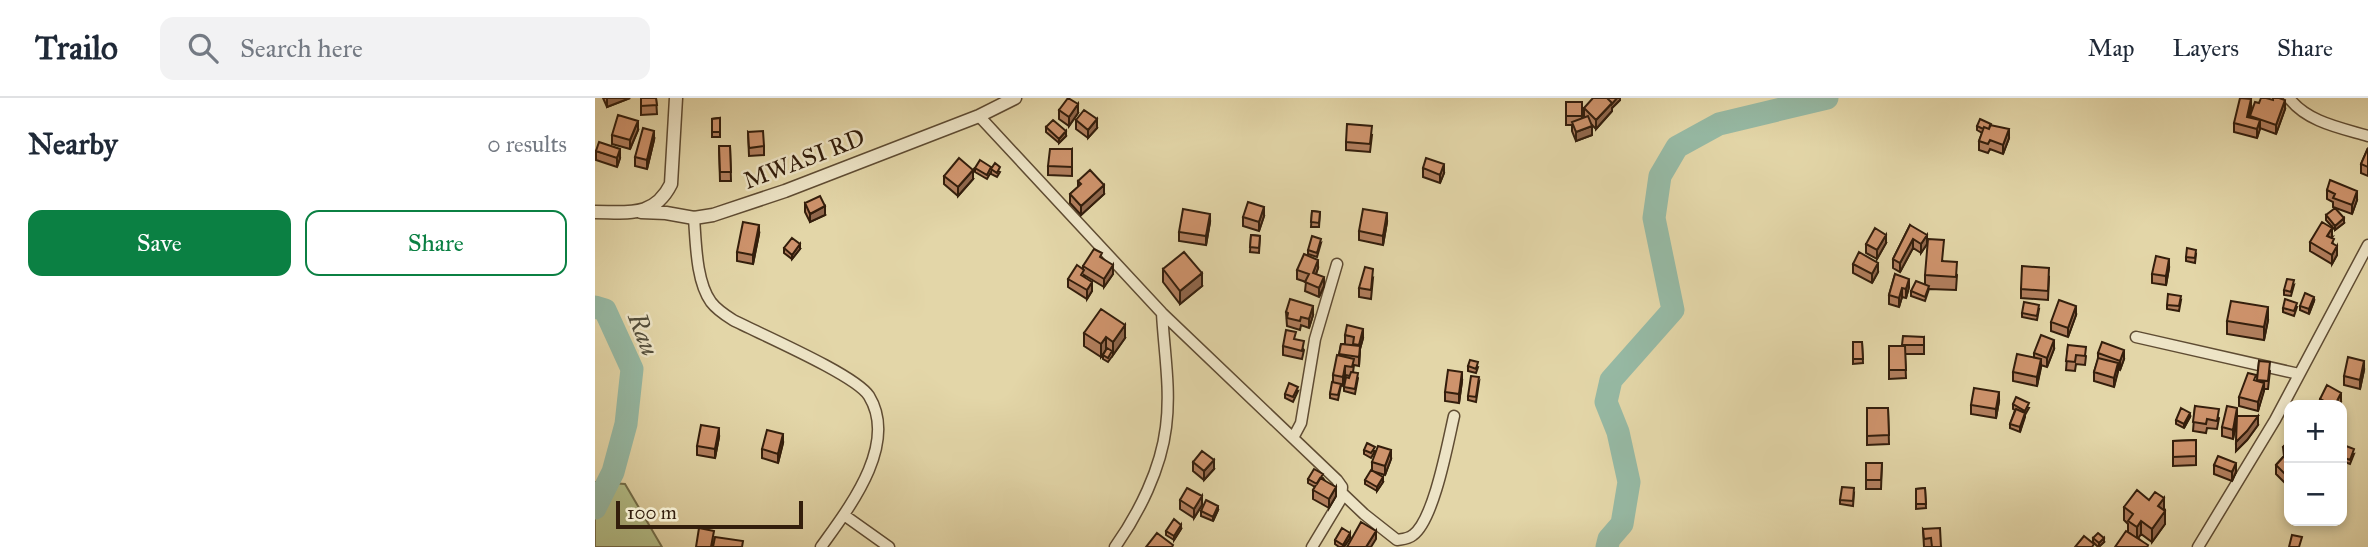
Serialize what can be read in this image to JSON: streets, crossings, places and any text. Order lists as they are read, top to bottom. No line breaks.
{"streets":{"street":["MWASI RD"]},"water":["Rau"],"scale_bar":"100 m","page":{"header":"Trailo","search":"Search here","nav":["Map","Layers","Share"],"heading":["Nearby","0 results"],"buttons":["Save","Share"],"map_buttons":["+","−"],"scale":"100 m"}}
